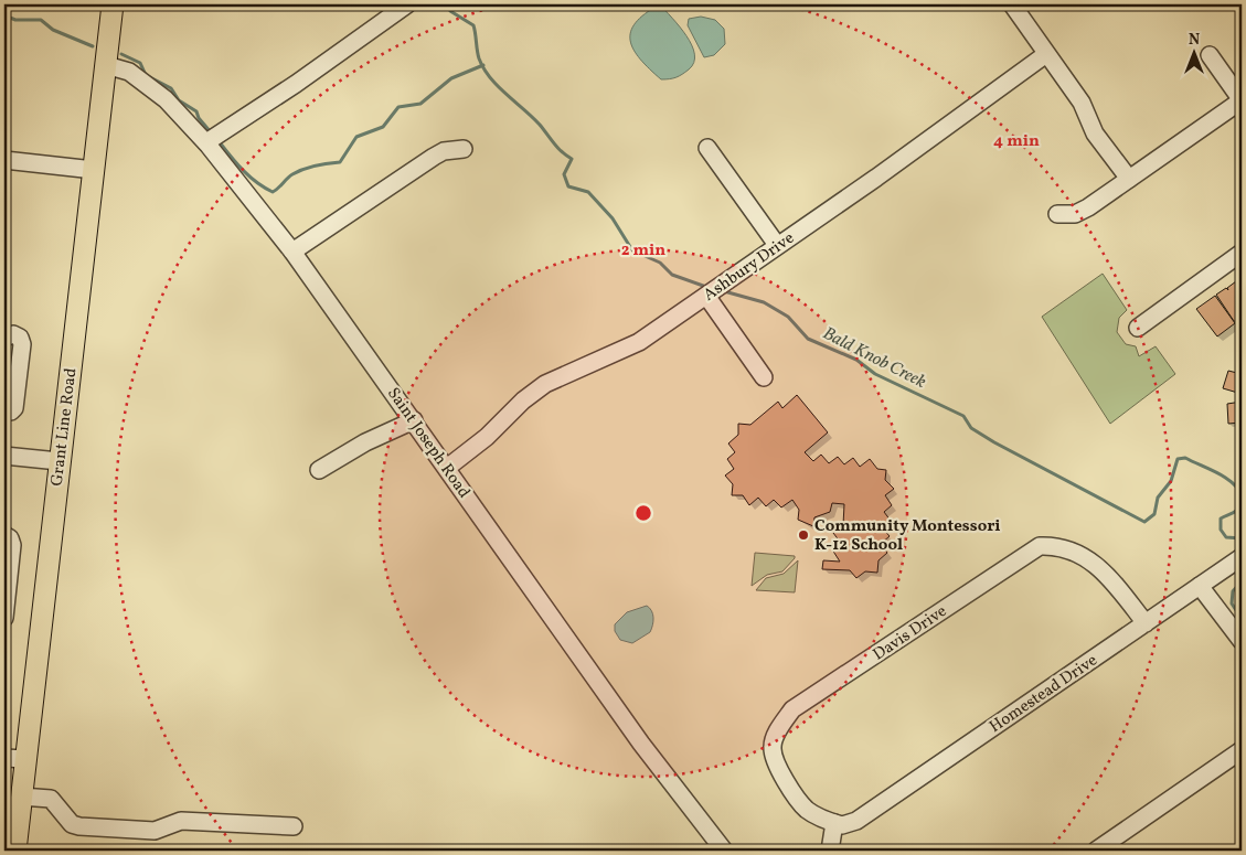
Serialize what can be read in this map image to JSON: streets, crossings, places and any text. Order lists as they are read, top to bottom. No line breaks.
{"streets":{"main road":["Grant Line Road"],"street":["Ashbury Drive","Saint Joseph Road","Davis Drive","Homestead Drive"]},"crossings":[["Ashbury Drive","Saint Joseph Road"],["Grant Line Road","Saint Joseph Road"],["Davis Drive","Homestead Drive"]],"water":["Bald Knob Creek"],"places":["Community Montessori K-12 School"],"north":"top","rings":["4 min","2 min"]}
